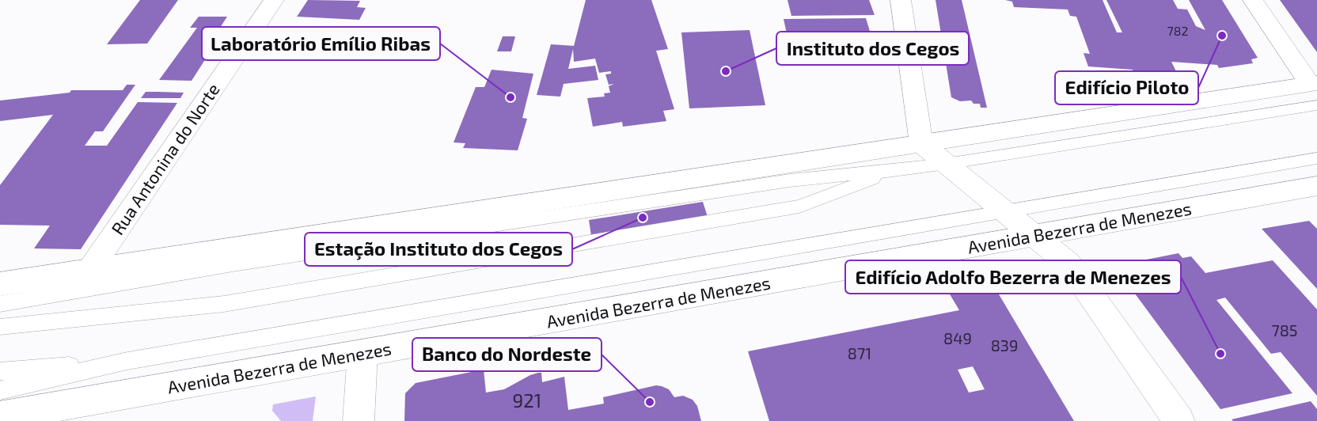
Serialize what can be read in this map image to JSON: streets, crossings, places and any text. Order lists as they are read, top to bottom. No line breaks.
{"streets":{"main road":["Rua Antonina do Norte","Avenida Bezerra de Menezes"]},"places":["Edifício Piloto","Instituto dos Cegos","Laboratório Emílio Ribas","Estação Instituto dos Cegos","Edifício Adolfo Bezerra de Menezes","Banco do Nordeste"],"house_numbers":["782","785","849","839","871","921"]}
